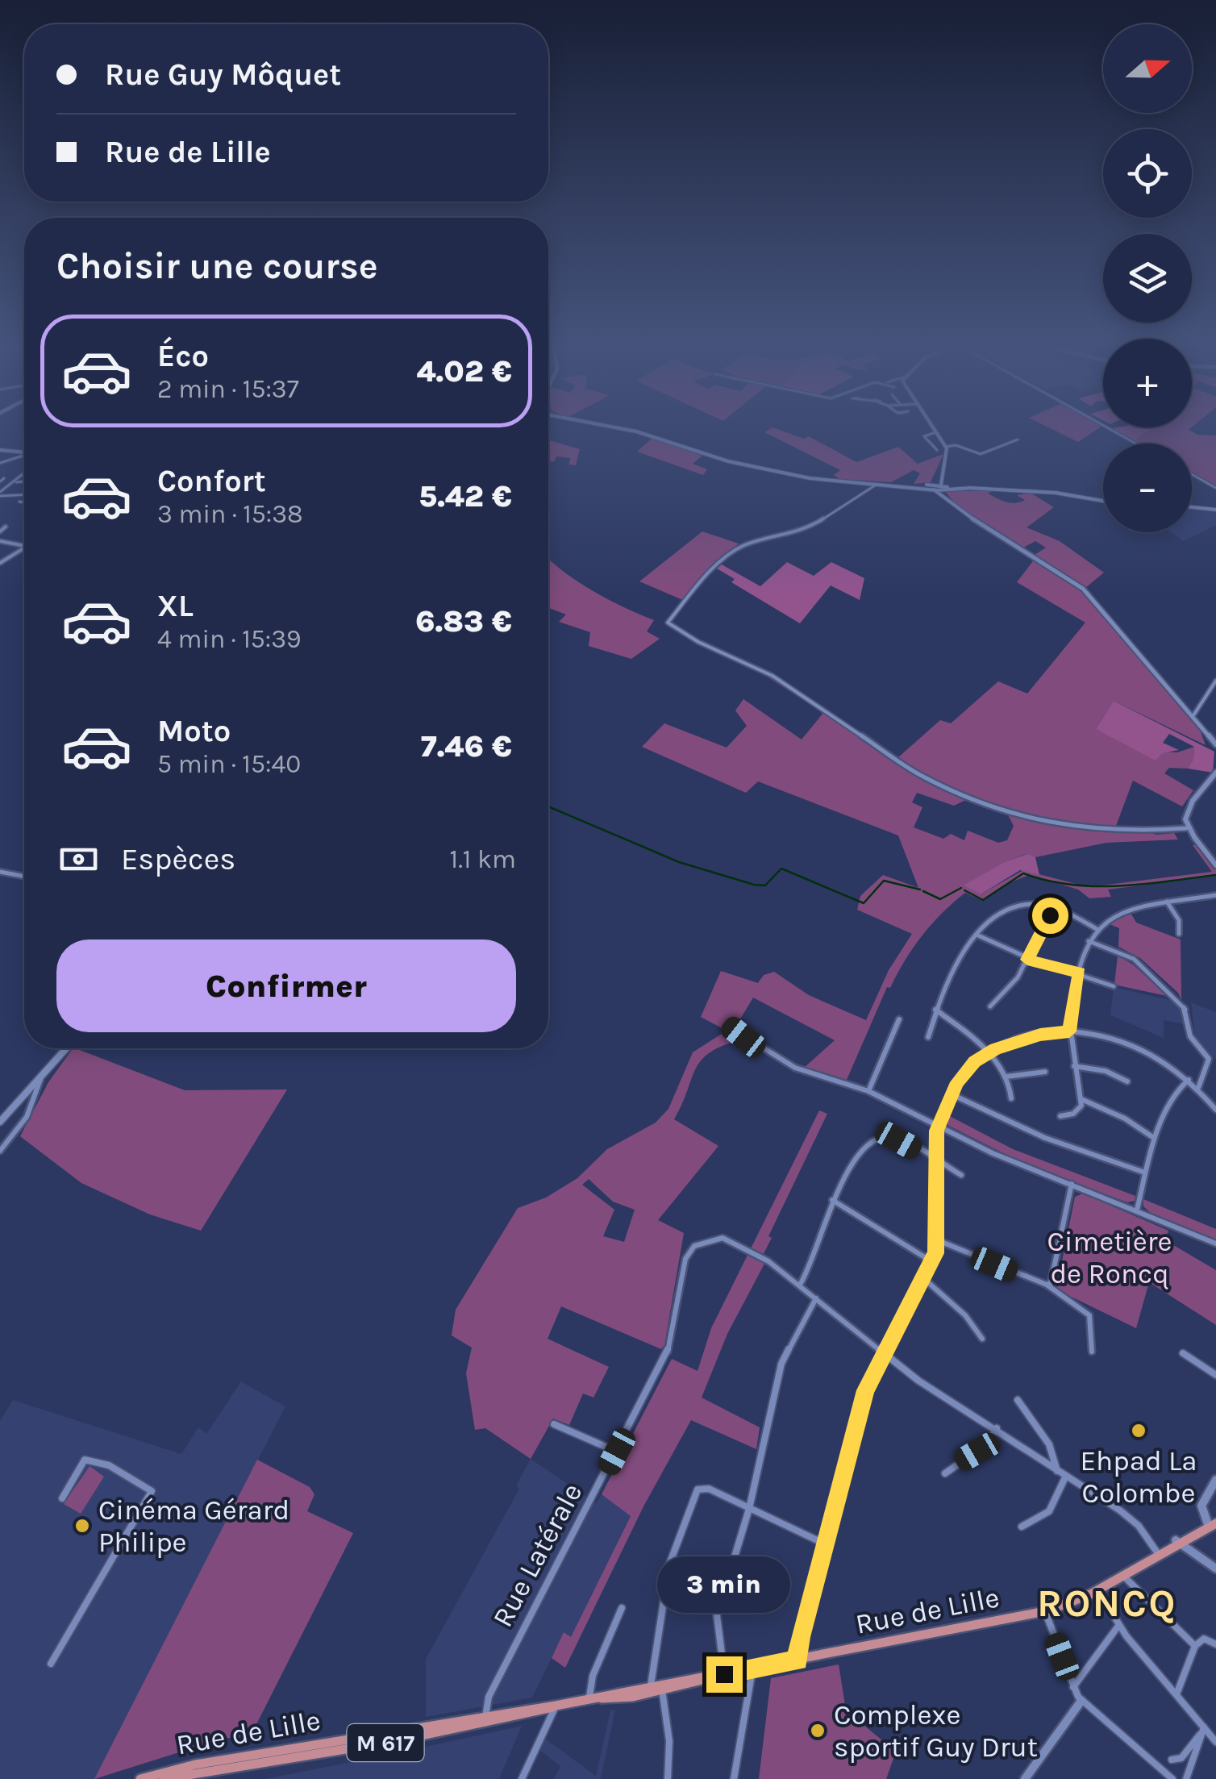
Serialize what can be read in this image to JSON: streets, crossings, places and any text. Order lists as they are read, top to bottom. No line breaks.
{"streets":{"main road":["Rue de Lille","M 617"],"street":["Rue Latérale"]},"crossings":[["Rue Latérale","Rue de Lille"]],"districts":["RONCQ"],"parks":["Cimetière de Roncq"],"places":["Ehpad La Colombe","Cinéma Gérard Philipe","Complexe sportif Guy Drut"],"north":"right","page":{"map_buttons":["+","−"],"banner":["Rue Guy Môquet","Rue de Lille"],"heading":"Choisir une course","list":[{"name":"Éco","note":"2 min · 15:37","value":"4.02 €"},{"name":"Confort","note":"3 min · 15:38","value":"5.42 €"},{"name":"XL","note":"4 min · 15:39","value":"6.83 €"},{"name":"Moto","note":"5 min · 15:40","value":"7.46 €"}],"pay":["Espèces","1.1 km"],"buttons":"Confirmer","bubble":"3 min"}}
